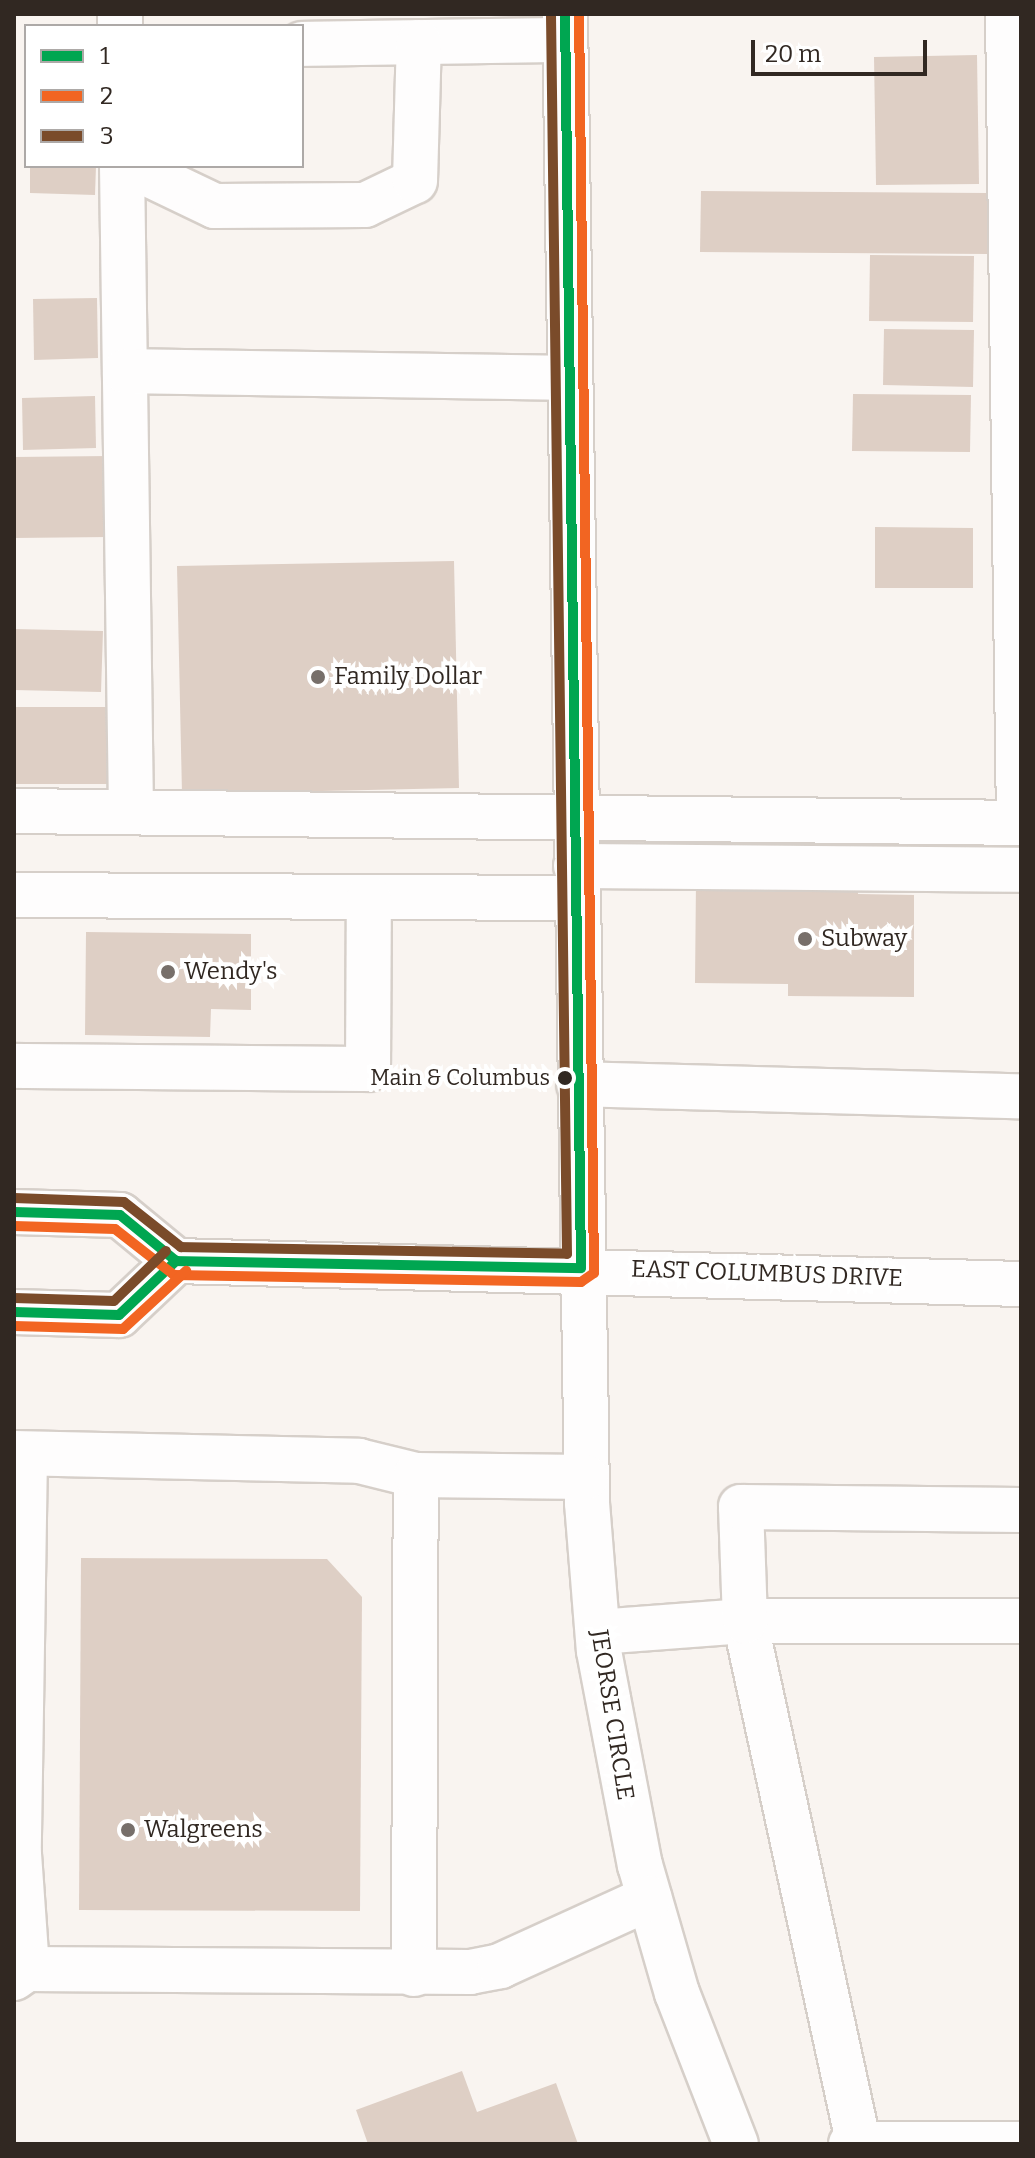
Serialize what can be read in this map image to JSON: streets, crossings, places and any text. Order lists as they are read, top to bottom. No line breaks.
{"streets":{"street":["EAST COLUMBUS DRIVE","JEORSE CIRCLE"]},"crossings":[["EAST COLUMBUS DRIVE","JEORSE CIRCLE"]],"places":["Family Dollar","Subway","Wendy's","Main & Columbus","Walgreens"],"lines":["transit line 1","transit line 2","transit line 3"],"legend":["1","2","3"],"scale_bar":"20 m"}
